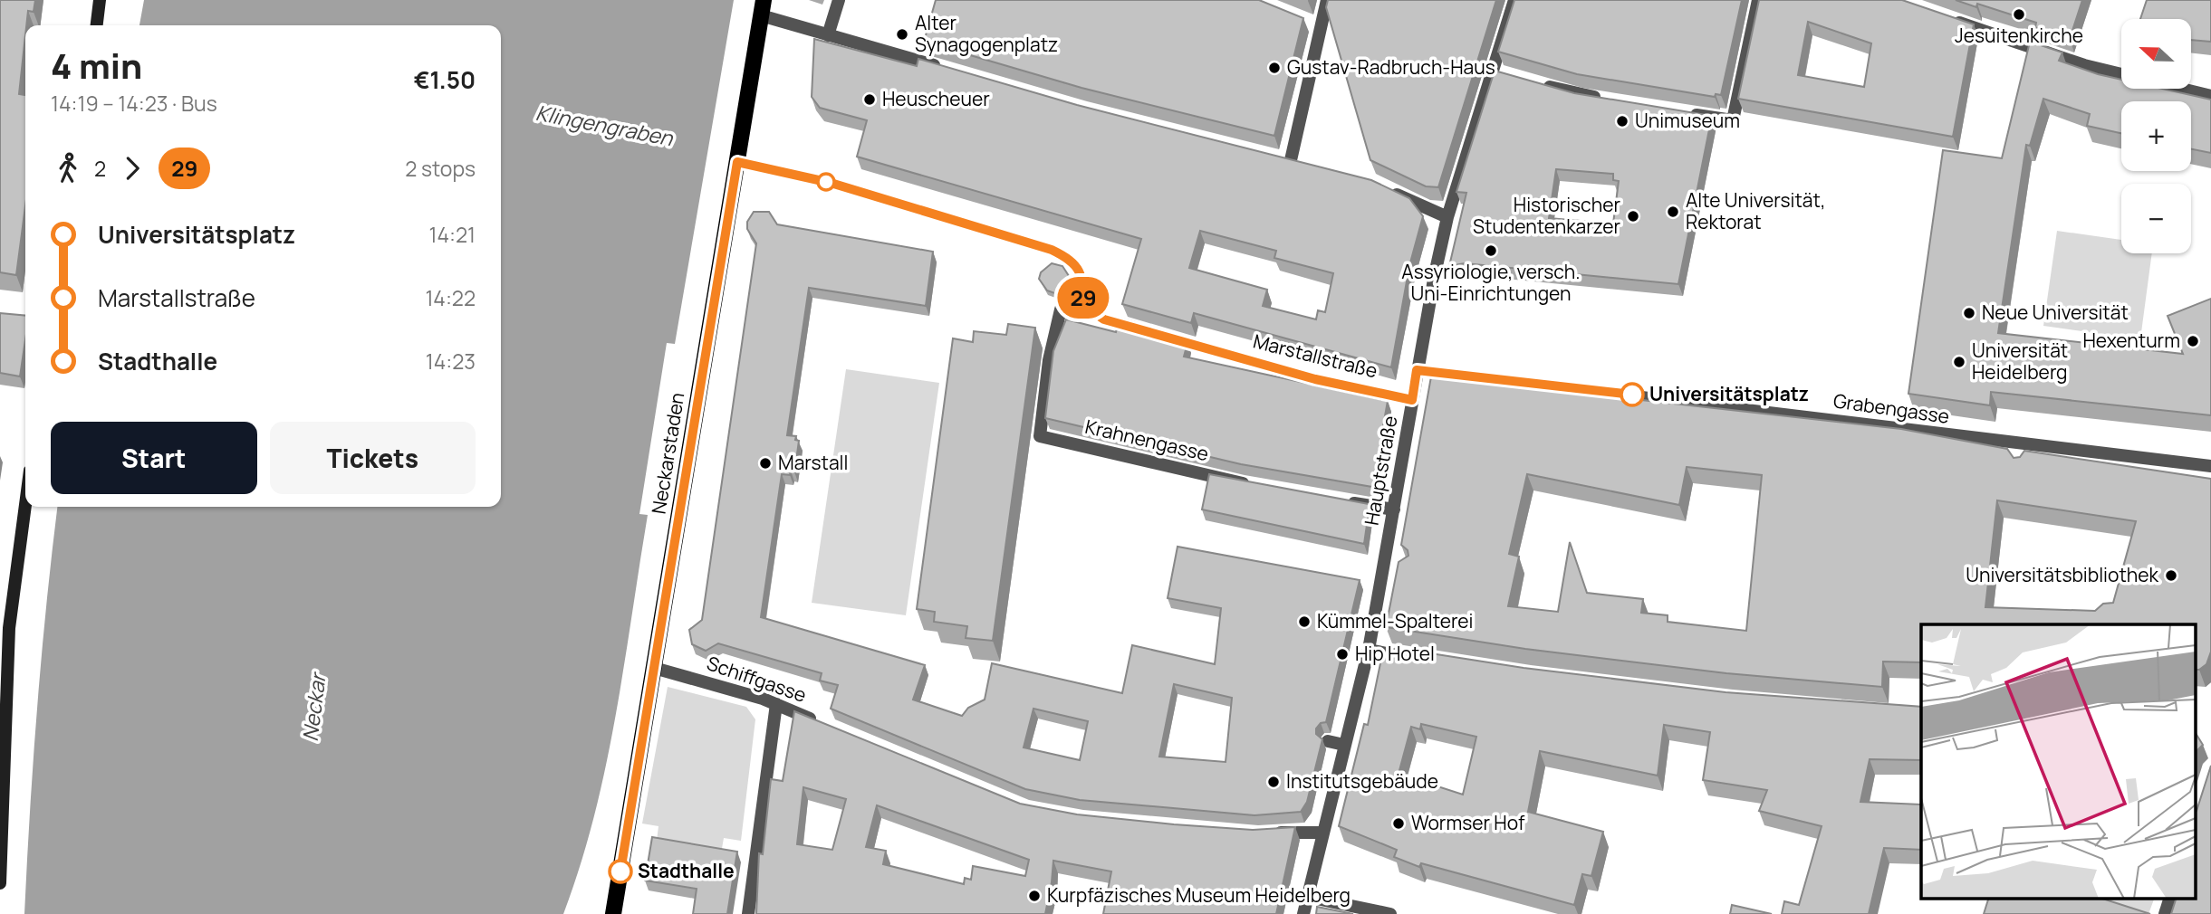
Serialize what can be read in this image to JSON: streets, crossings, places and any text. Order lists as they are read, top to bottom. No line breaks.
{"streets":{"main road":["Neckarstaden"],"street":["Marstallstraße","Grabengasse","Krahnengasse","Hauptstraße","Schiffgasse"]},"crossings":[["Marstallstraße","Krahnengasse"],["Marstallstraße","Hauptstraße"],["Grabengasse","Hauptstraße"],["Neckarstaden","Schiffgasse"]],"water":["Klingengraben","Neckar"],"places":["Jesuitenkirche","Alter Synagogenplatz","Gustav-Radbruch-Haus","Heuscheuer","Unimuseum","Alte Universität, Rektorat","Historischer Studentenkarzer","Assyriologie, versch. Uni-Einrichtungen","Neue Universität","Hexenturm","Universität Heidelberg","Universitätsplatz","Marstall","Universitätsbibliothek","Kümmel-Spalterei","Hip Hotel","Institutsgebäude","Wormser Hof","Stadthalle","Kurpfäzisches Museum Heidelberg"],"lines":["bus line 29"],"north":"left","page":{"on_map":"29","map_buttons":["+","−"],"heading":["4 min","14:19 – 14:23 · Bus","€1.50"],"legs":["2","29","2 stops"],"list":[{"name":"Universitätsplatz","value":"14:21"},{"name":"Marstallstraße","value":"14:22"},{"name":"Stadthalle","value":"14:23"}],"buttons":["Start","Tickets"]}}
